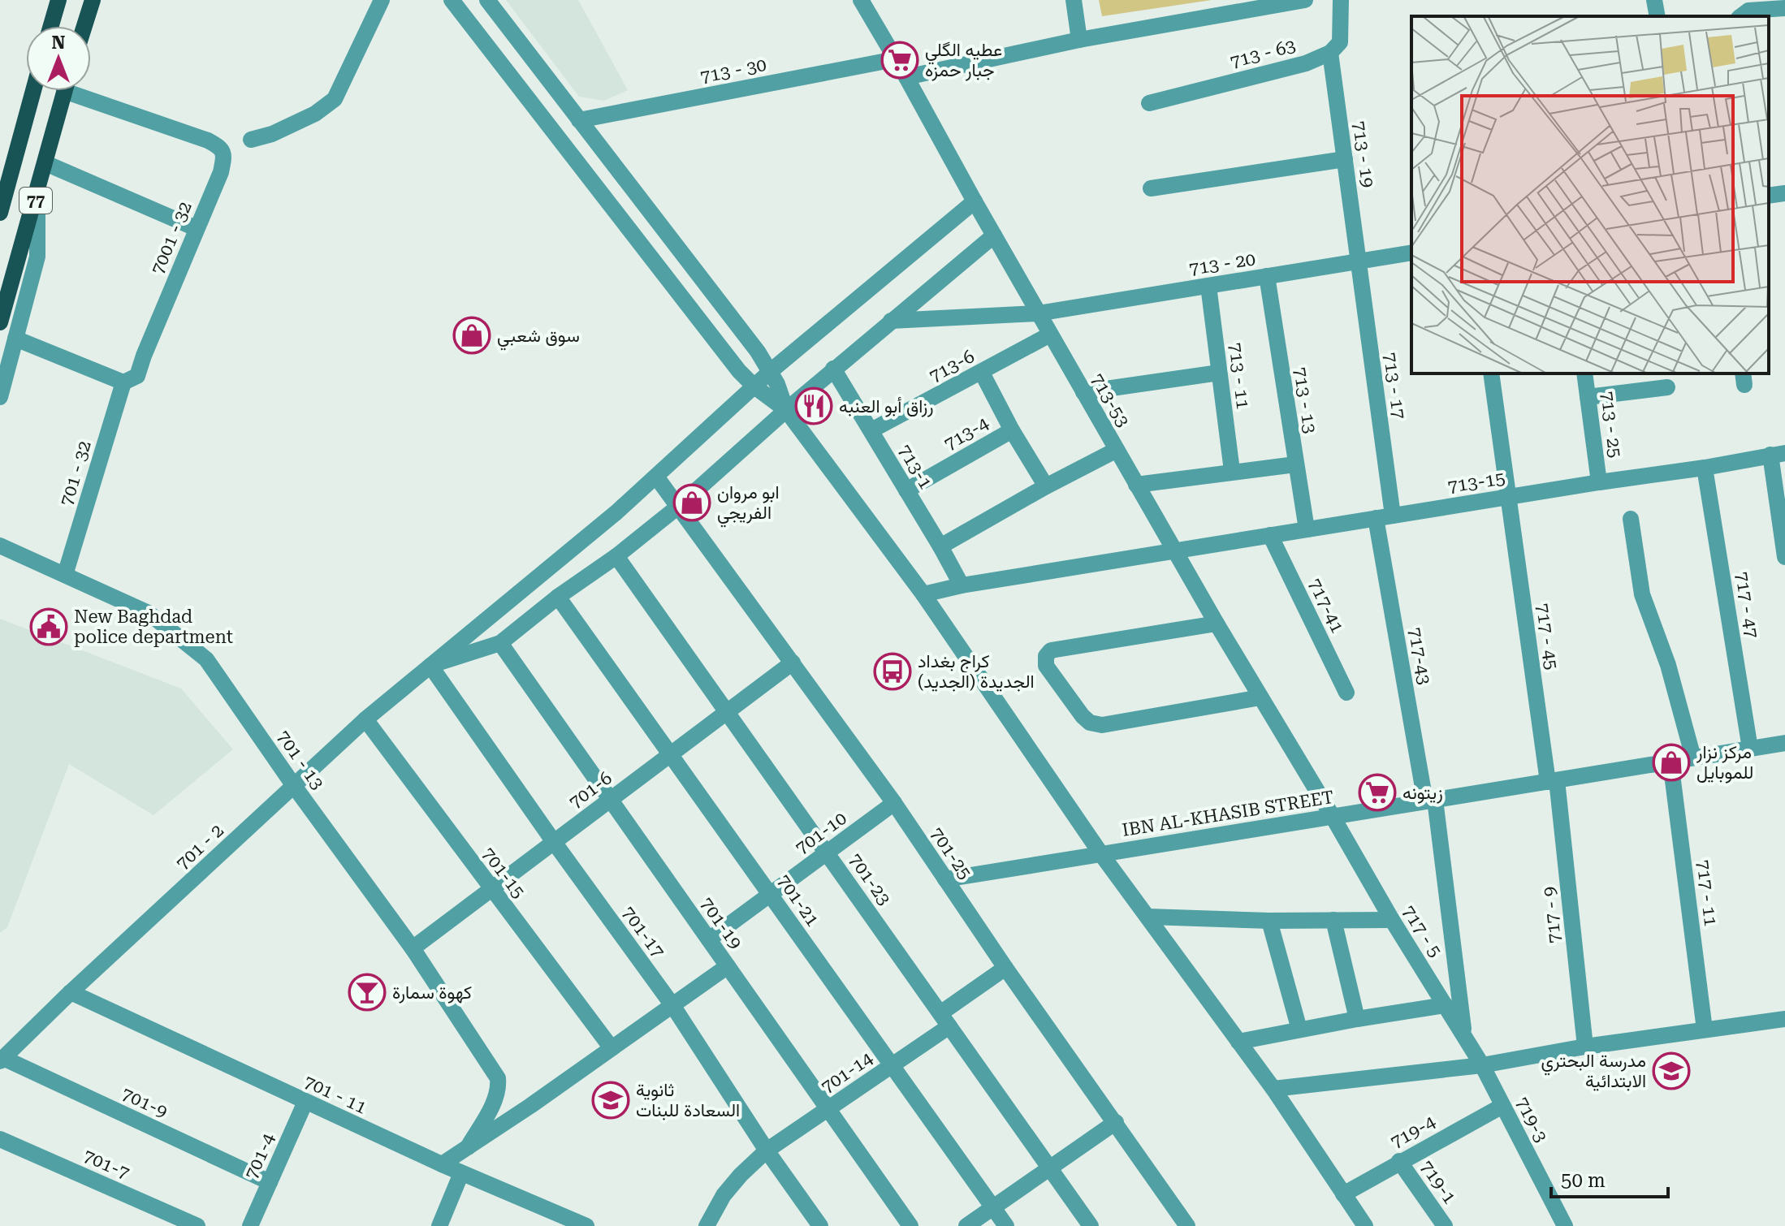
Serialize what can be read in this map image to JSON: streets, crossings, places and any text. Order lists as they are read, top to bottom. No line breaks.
{"streets":{"main road":["77"],"street":["713 - 63","713 - 30","713 - 19","7001 - 32","713 - 20","713-6","713 - 11","713 - 17","713-53","713 - 13","713 - 25","713-4","713-1","701 - 32","713-15","717 - 47","717-41","717 - 45","717-43","701 - 13","701-6","IBN AL-KHASIB STREET","701-10","701 - 2","701-25","701-15","701-23","717 - 11","701-21","717 - 9","701-19","717 - 5","701-17","701-14","701 - 11","701-9","719-3","719-4","701-4","701-7","719-1"]},"crossings":[["713 - 63","713 - 19"],["713 - 30","713-53"],["713 - 19","713 - 20"],["713 - 19","713 - 17"],["7001 - 32","701 - 32"],["713 - 20","713 - 11"],["713 - 20","713 - 17"],["713 - 20","713-53"],["713 - 20","713 - 13"],["713-6","713-53"],["713-6","713-1"],["713 - 17","713-15"],["713 - 17","717-43"],["713-53","713-15"],["713-53","IBN AL-KHASIB STREET"],["713-53","701 - 2"],["713-53","717 - 5"],["713 - 13","713-15"],["713 - 25","713-15"],["713-4","713-1"],["713-1","713-15"],["701 - 32","701 - 13"],["713-15","717 - 47"],["713-15","717-41"],["713-15","717 - 45"],["713-15","717-43"],["717 - 47","IBN AL-KHASIB STREET"],["717 - 45","IBN AL-KHASIB STREET"],["717 - 45","717 - 9"],["717-43","IBN AL-KHASIB STREET"],["717-43","717 - 5"],["701 - 13","701-6"],["701 - 13","701 - 2"],["701-6","701-25"],["701-6","701-15"],["701-6","701-23"],["701-6","701-21"],["701-6","701-19"],["701-6","701-17"],["IBN AL-KHASIB STREET","701-25"],["IBN AL-KHASIB STREET","717 - 11"],["IBN AL-KHASIB STREET","717 - 9"],["IBN AL-KHASIB STREET","717 - 5"],["701-10","701-25"],["701-10","701-23"],["701-10","701-21"],["701-10","701-19"],["701 - 2","701-25"],["701 - 2","701-15"],["701 - 2","701-17"],["701 - 2","701 - 11"],["701 - 2","701-9"],["701-25","701-14"],["701-23","701-14"],["701-21","701-14"],["701-19","701-14"],["717 - 5","719-3"],["701-17","701-14"],["701 - 11","701-4"],["701-9","701-4"],["719-3","719-4"],["719-4","719-1"]],"places":{"supermarket":["عطيه الگلي جبار حمزه","زيتونه"],"shop":["سوق شعبي","ابو مروان الفريجي","مركز نزار للموبايل"],"restaurant":["رزاق أبو العنبه"],"public building":["New Baghdad police department"],"bus stop":["كراج بغداد الجديدة (الجديد)"],"bar":["كهوة سمارة"],"school or university":["مدرسة البحتري الابتدائية","ثانوية السعادة للبنات"]},"scale_bar":"50 m","north":"top"}
